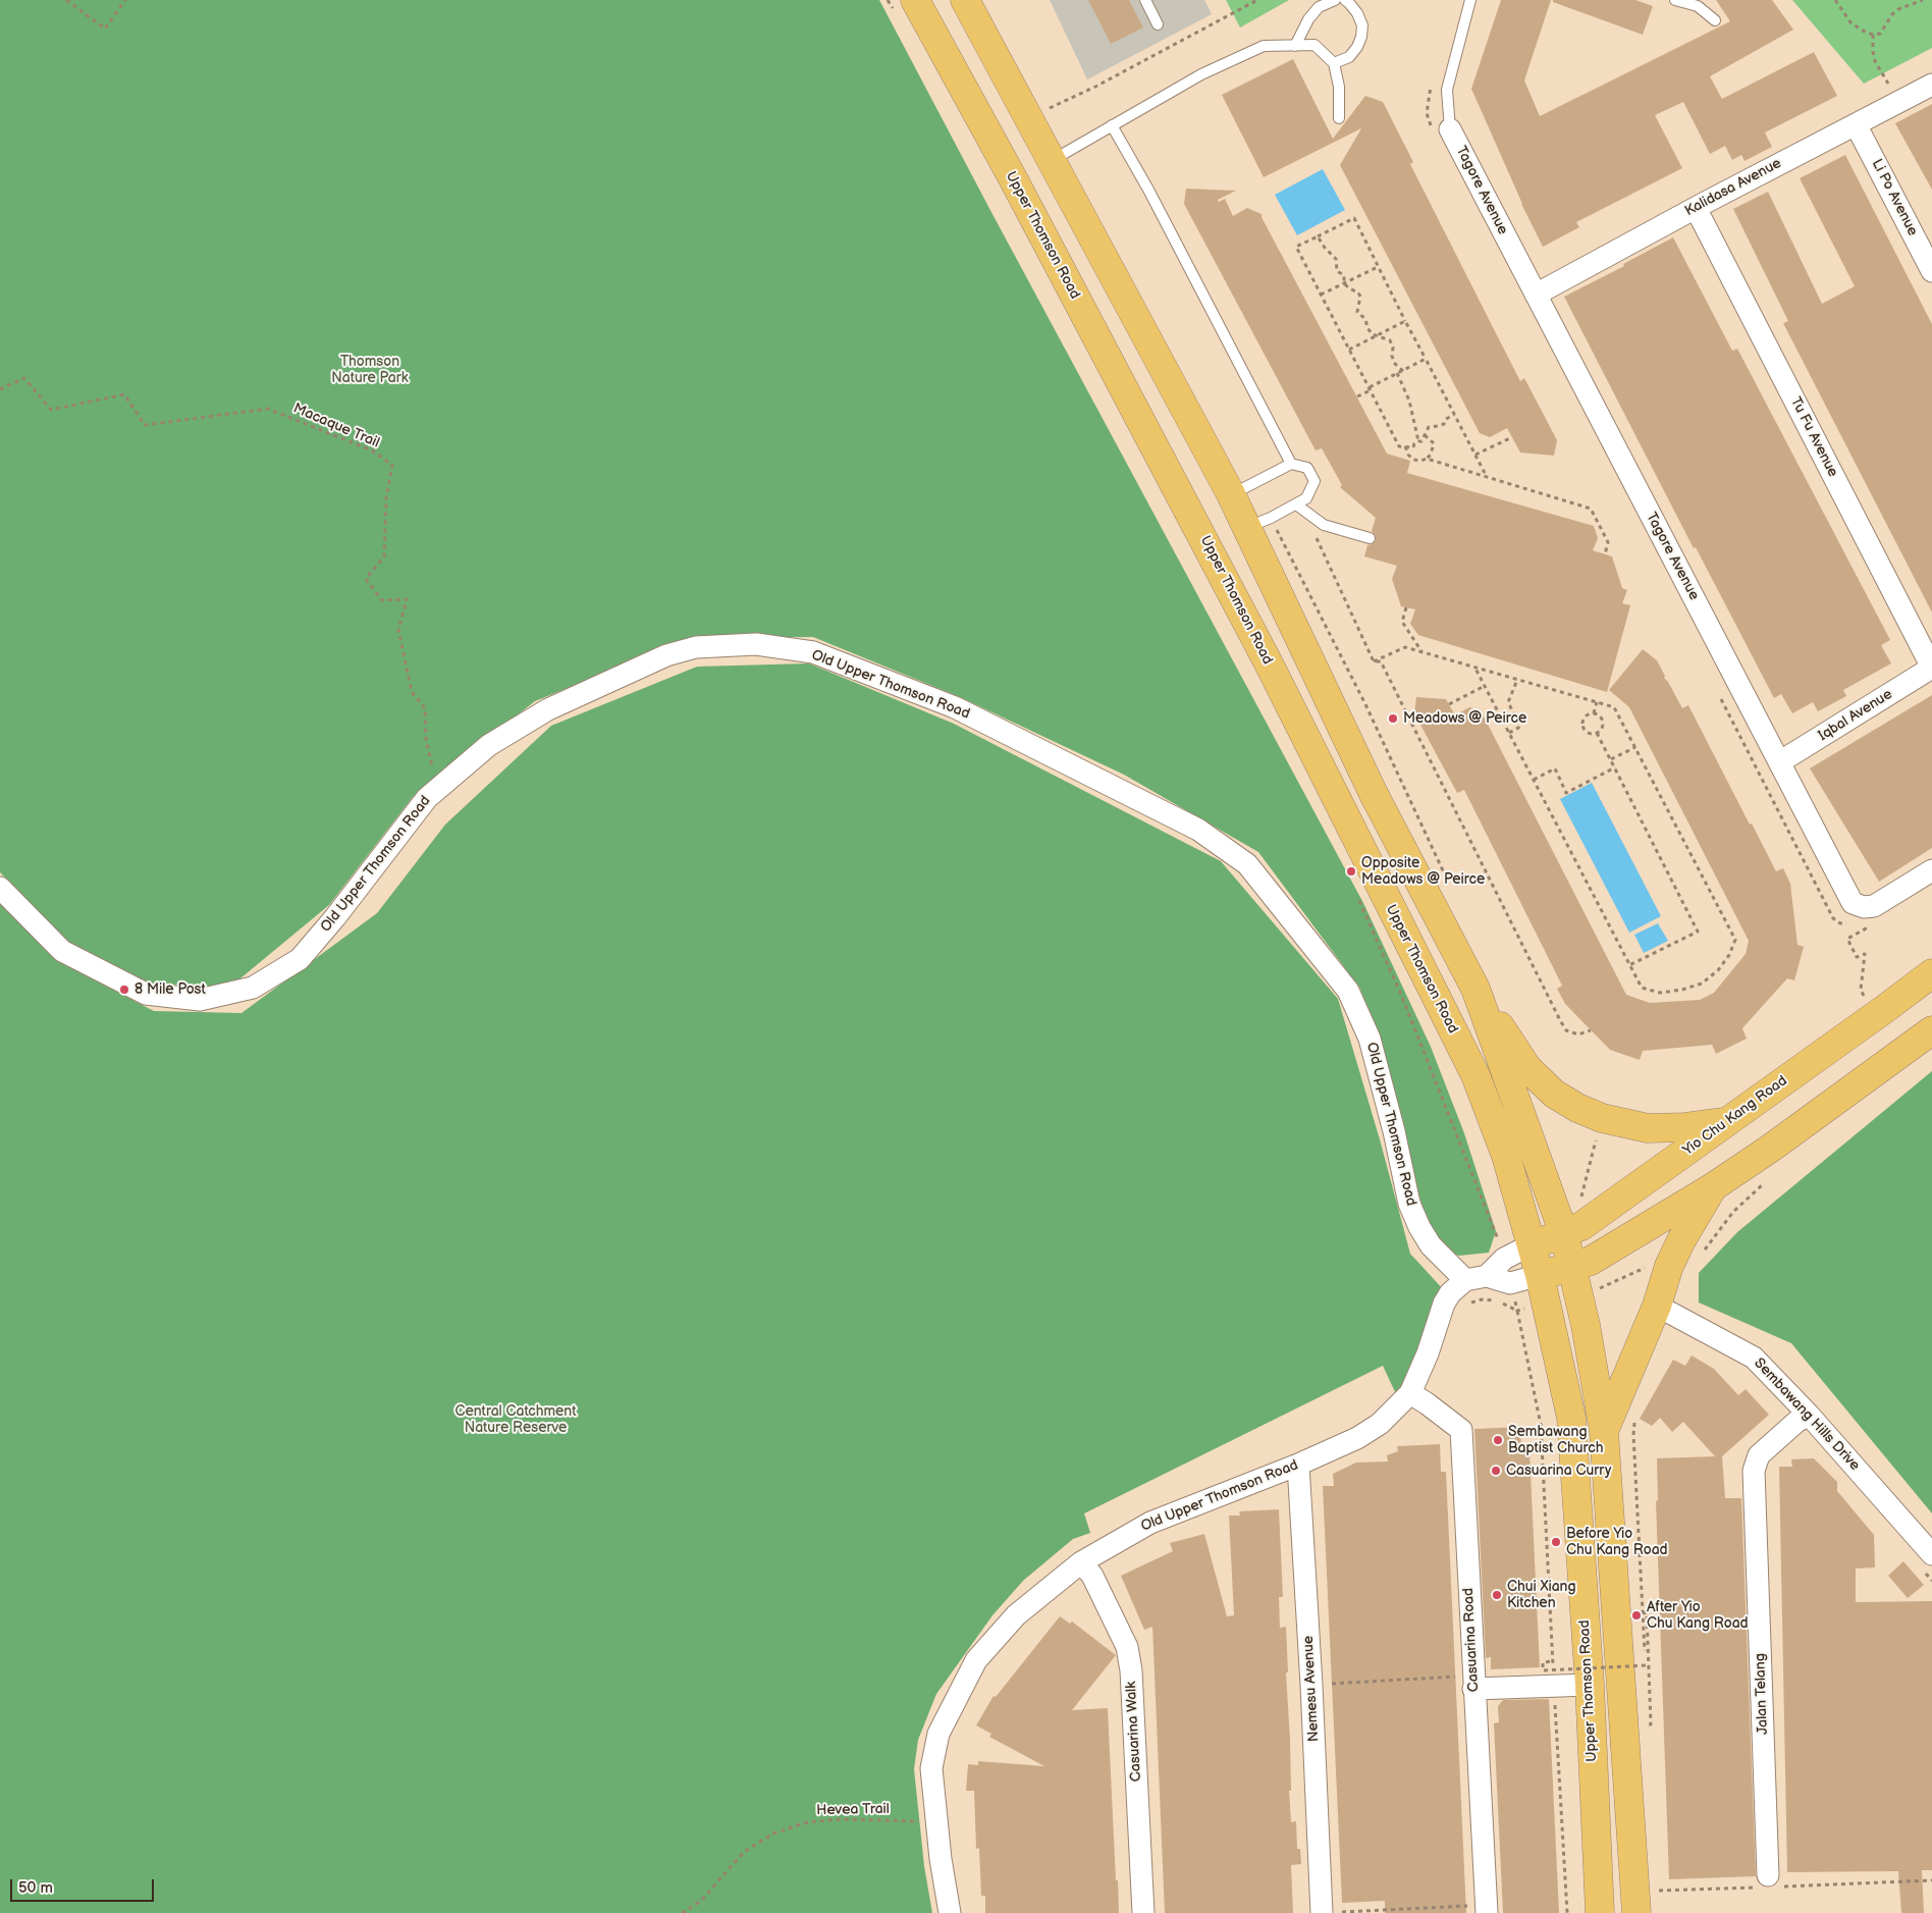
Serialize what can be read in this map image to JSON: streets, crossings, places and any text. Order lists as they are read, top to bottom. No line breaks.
{"streets":{"main road":["Upper Thomson Road","Yio Chu Kang Road"],"street":["Kalidasa Avenue","Tagore Avenue","Li Po Avenue","Tu Fu Avenue","Old Upper Thomson Road","Iqbal Avenue","Sembawang Hills Drive","Casuarina Road","Nemesu Avenue","Jalan Telang","Casuarina Walk"],"path":["Macaque Trail","Hevea Trail"]},"crossings":[["Kalidasa Avenue","Tagore Avenue"],["Kalidasa Avenue","Li Po Avenue"],["Kalidasa Avenue","Tu Fu Avenue"],["Tagore Avenue","Iqbal Avenue"],["Upper Thomson Road","Yio Chu Kang Road"],["Macaque Trail","Old Upper Thomson Road"],["Tu Fu Avenue","Iqbal Avenue"],["Old Upper Thomson Road","Casuarina Road"],["Old Upper Thomson Road","Nemesu Avenue"],["Old Upper Thomson Road","Casuarina Walk"],["Old Upper Thomson Road","Hevea Trail"],["Sembawang Hills Drive","Jalan Telang"]],"parks":["Thomson Nature Park","Central Catchment Nature Reserve"],"places":["Meadows @ Peirce","Opposite Meadows @ Peirce","8 Mile Post","Sembawang Baptist Church","Casuarina Curry","Before Yio Chu Kang Road","Chui Xiang Kitchen","After Yio Chu Kang Road"],"scale_bar":"50 m"}
